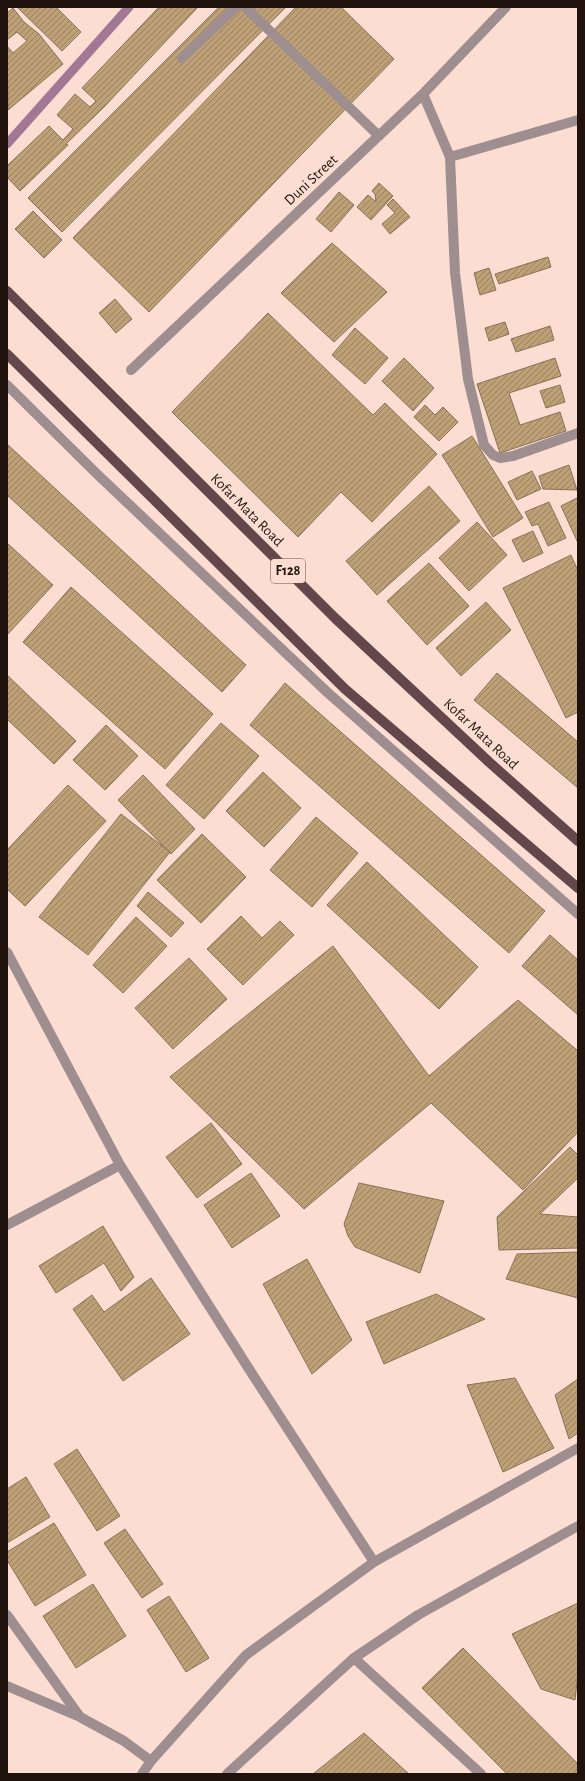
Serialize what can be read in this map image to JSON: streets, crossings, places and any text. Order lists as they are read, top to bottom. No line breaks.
{"streets":{"main road":["Kofar Mata Road","F128"],"street":["Duni Street"]}}
